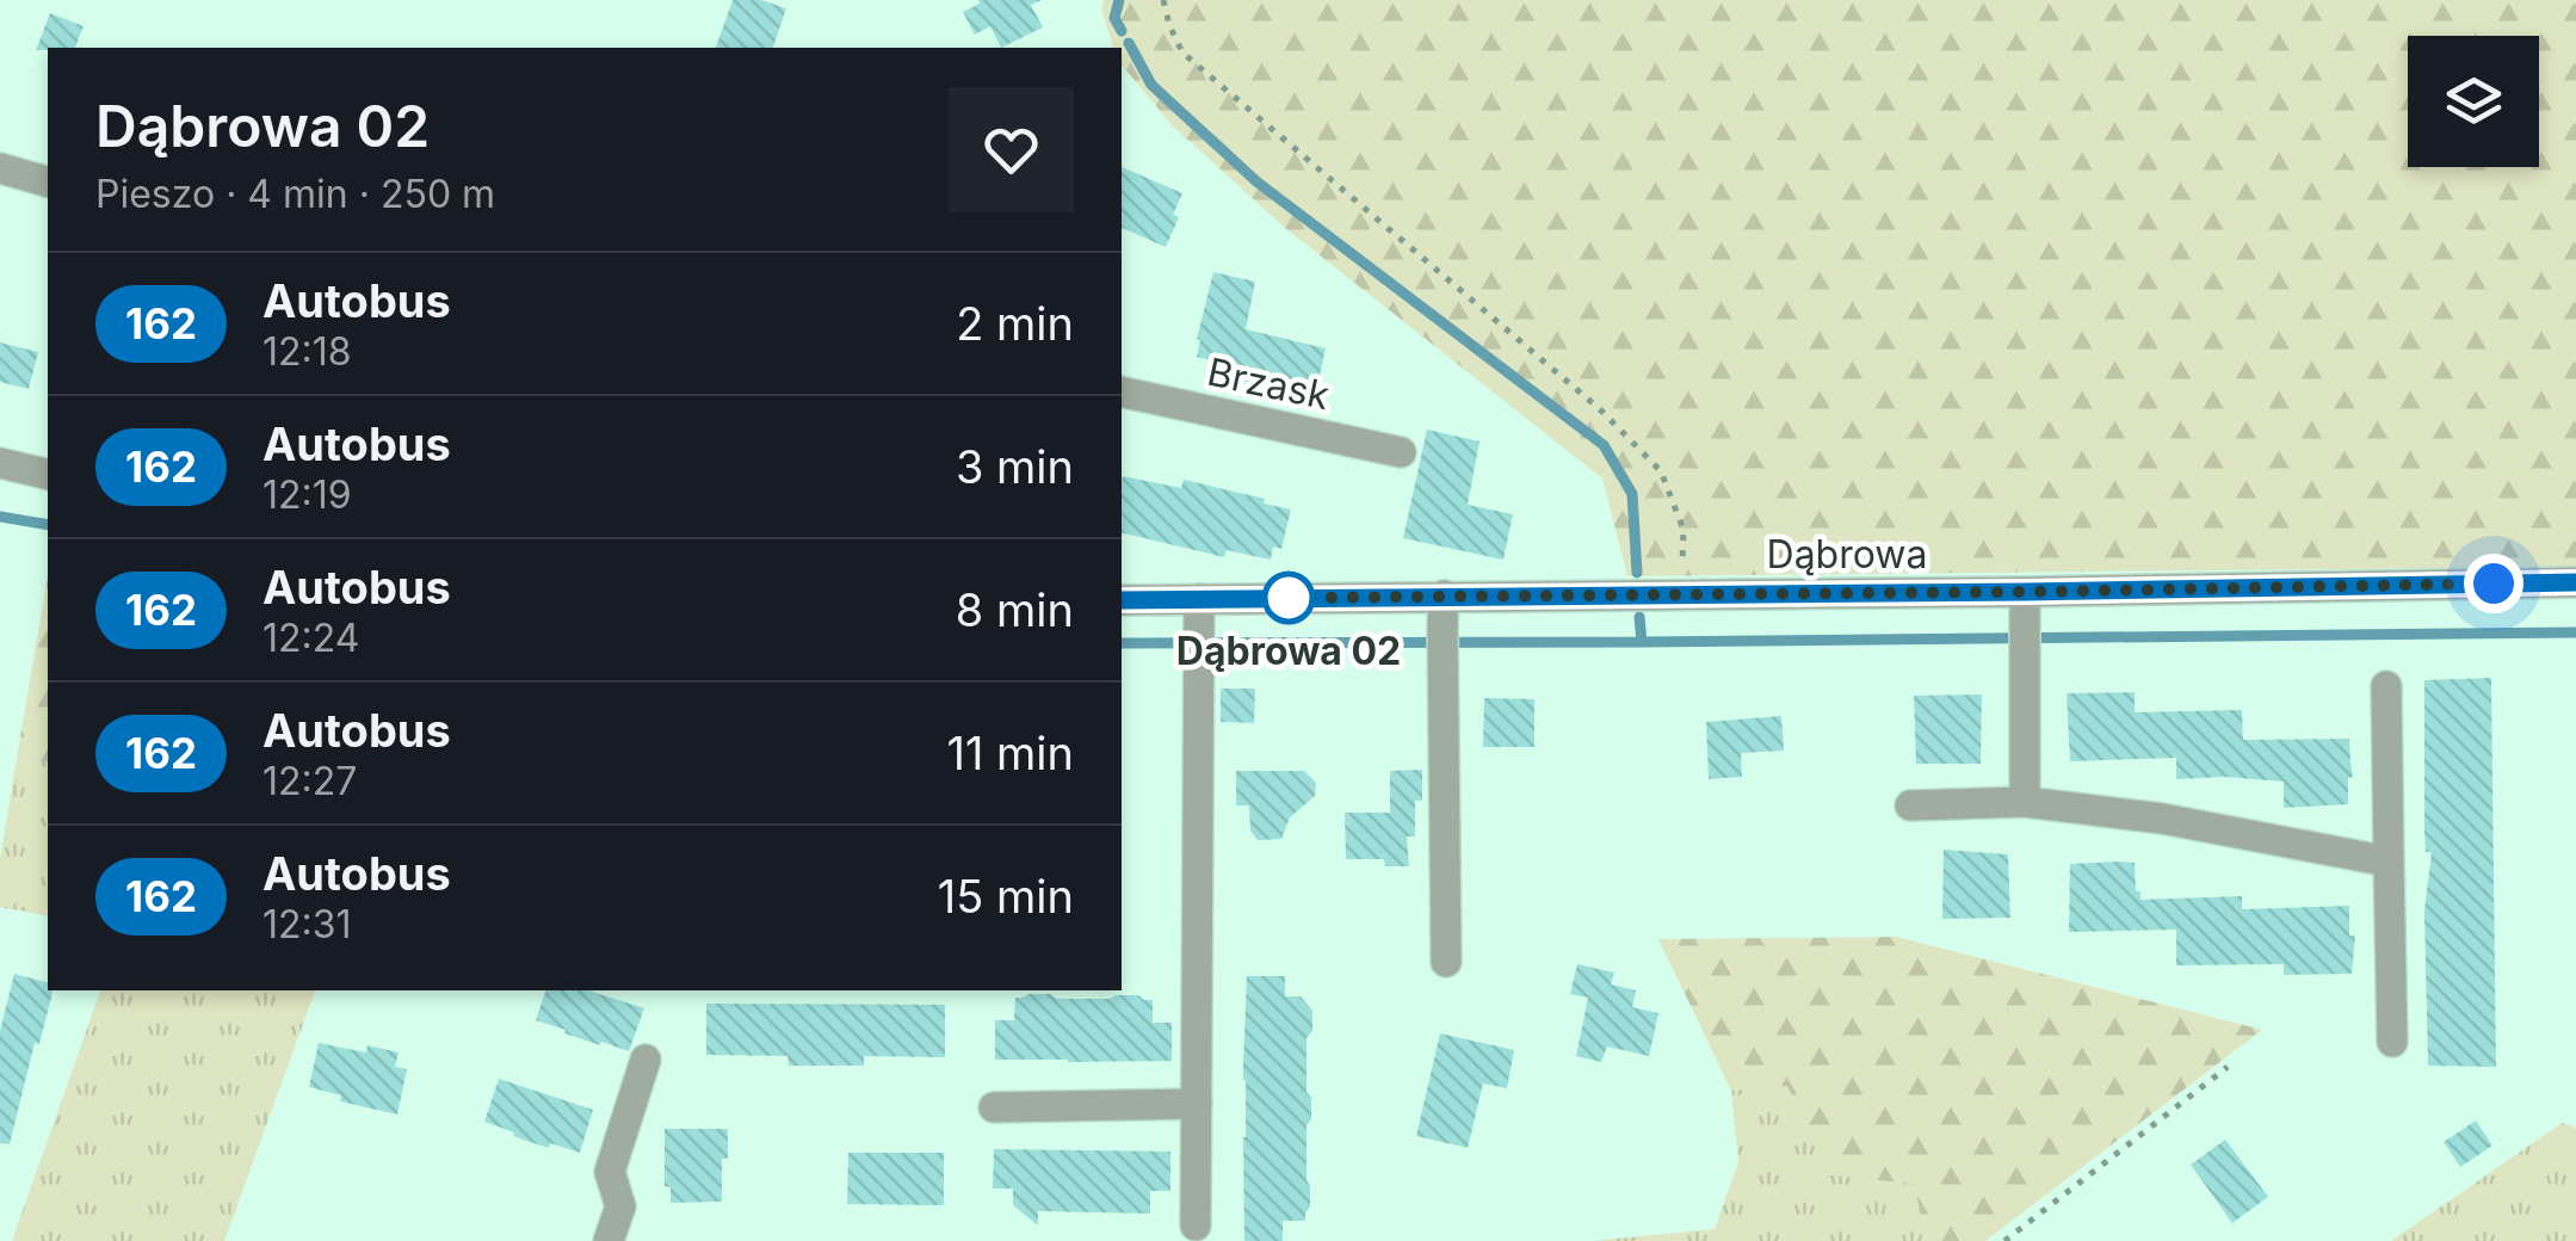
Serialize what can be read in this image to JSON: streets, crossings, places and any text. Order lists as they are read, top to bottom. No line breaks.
{"streets":{"street":["Brzask","Dąbrowa"]},"places":["Dąbrowa 02"],"lines":["bus line 162"],"page":{"heading":["Dąbrowa 02","Pieszo · 4 min · 250 m"],"list":[{"mark":"162","name":"Autobus","note":"12:18","value":"2 min"},{"mark":"162","name":"Autobus","note":"12:19","value":"3 min"},{"mark":"162","name":"Autobus","note":"12:24","value":"8 min"},{"mark":"162","name":"Autobus","note":"12:27","value":"11 min"},{"mark":"162","name":"Autobus","note":"12:31","value":"15 min"}]}}
